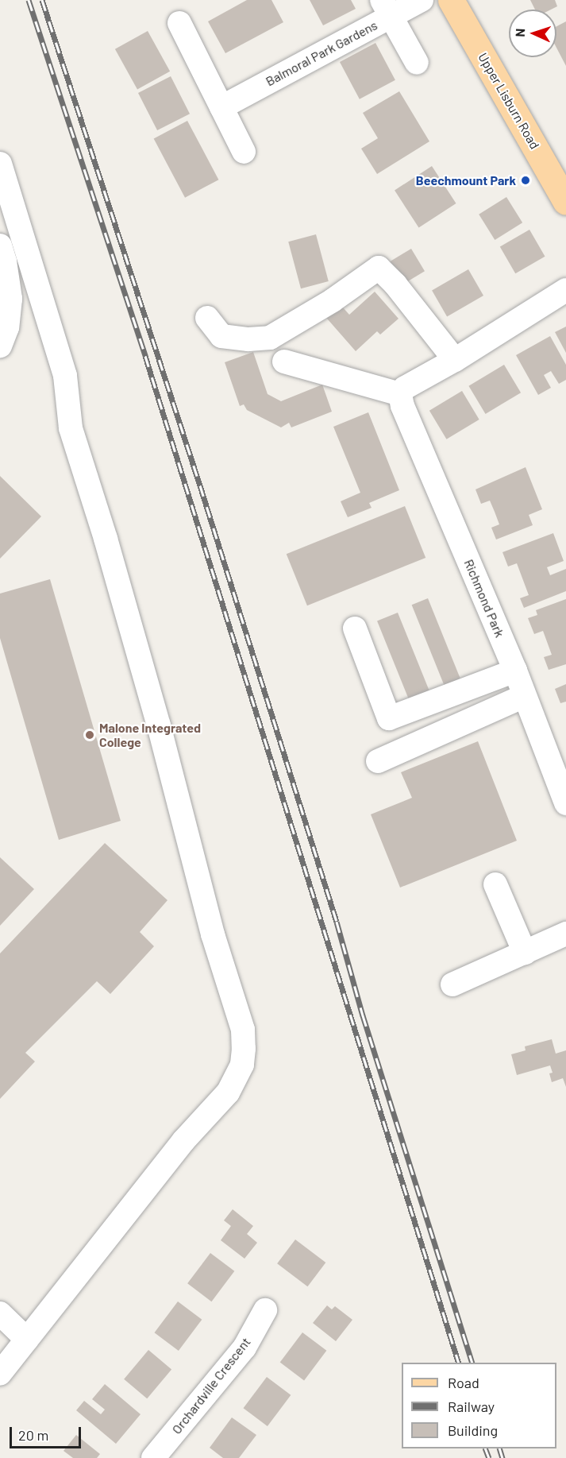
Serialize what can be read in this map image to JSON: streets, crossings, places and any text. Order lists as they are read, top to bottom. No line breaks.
{"streets":{"main road":["Upper Lisburn Road"],"street":["Balmoral Park Gardens","Richmond Park","Orchardville Crescent"]},"places":["Beechmount Park","Malone Integrated College"],"legend":["Road","Railway","Building"],"scale_bar":"20 m","north":"left"}
